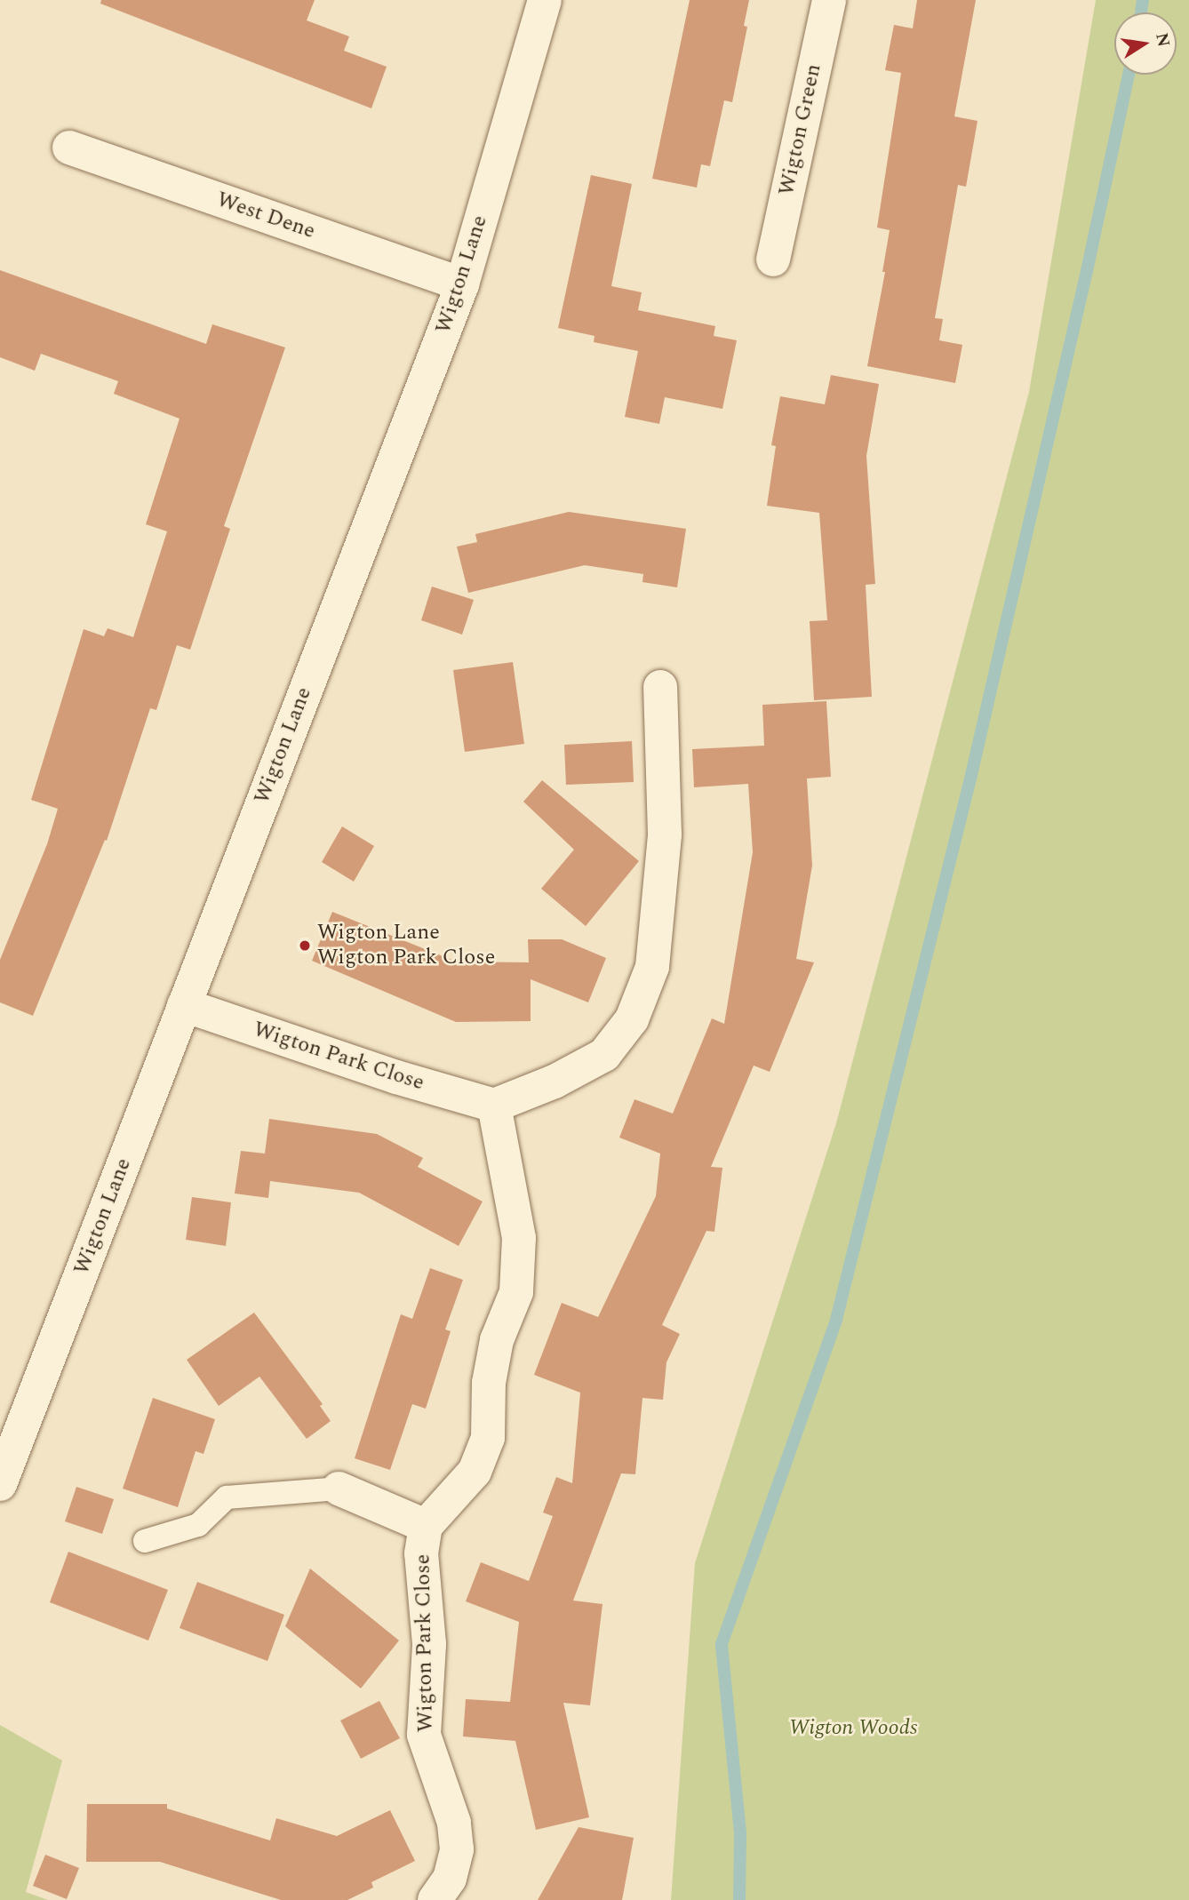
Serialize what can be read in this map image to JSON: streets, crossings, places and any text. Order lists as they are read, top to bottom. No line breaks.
{"streets":{"street":["Wigton Green","West Dene","Wigton Lane","Wigton Park Close"]},"crossings":[["West Dene","Wigton Lane"],["Wigton Lane","Wigton Park Close"]],"parks":["Wigton Woods"],"places":["Wigton Lane Wigton Park Close"],"north":"right"}
